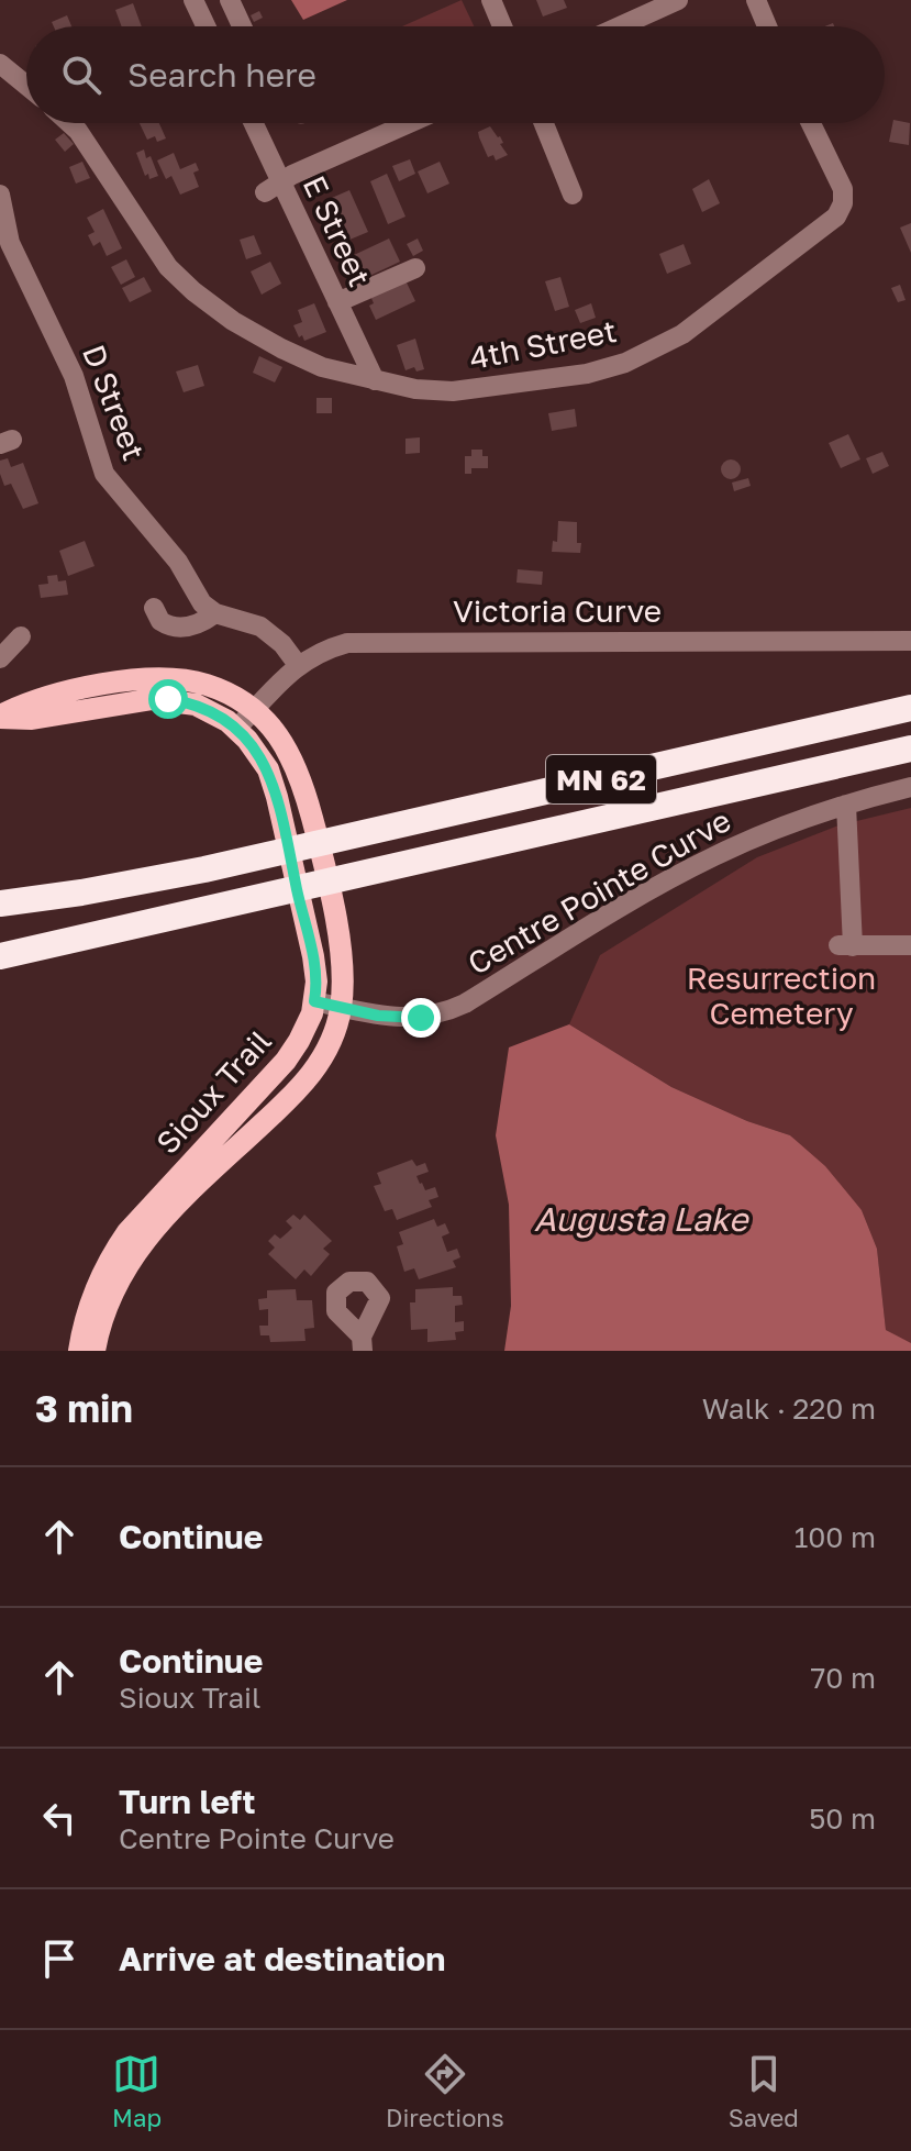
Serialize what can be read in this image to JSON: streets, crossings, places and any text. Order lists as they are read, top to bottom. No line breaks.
{"streets":{"highway":["MN 62"],"main road":["Sioux Trail"],"street":["E Street","4th Street","D Street","Victoria Curve","Centre Pointe Curve"]},"crossings":[["E Street","4th Street"],["Victoria Curve","Sioux Trail"],["MN 62","Sioux Trail"],["Centre Pointe Curve","Sioux Trail"]],"water":["Augusta Lake"],"parks":["Resurrection Cemetery"],"page":{"search":"Search here","heading":["3 min","Walk · 220 m"],"list":[["Continue","100 m"],["Continue","Sioux Trail","70 m"],["Turn left","Centre Pointe Curve","50 m"],"Arrive at destination"],"nav":["Map","Directions","Saved"]}}
